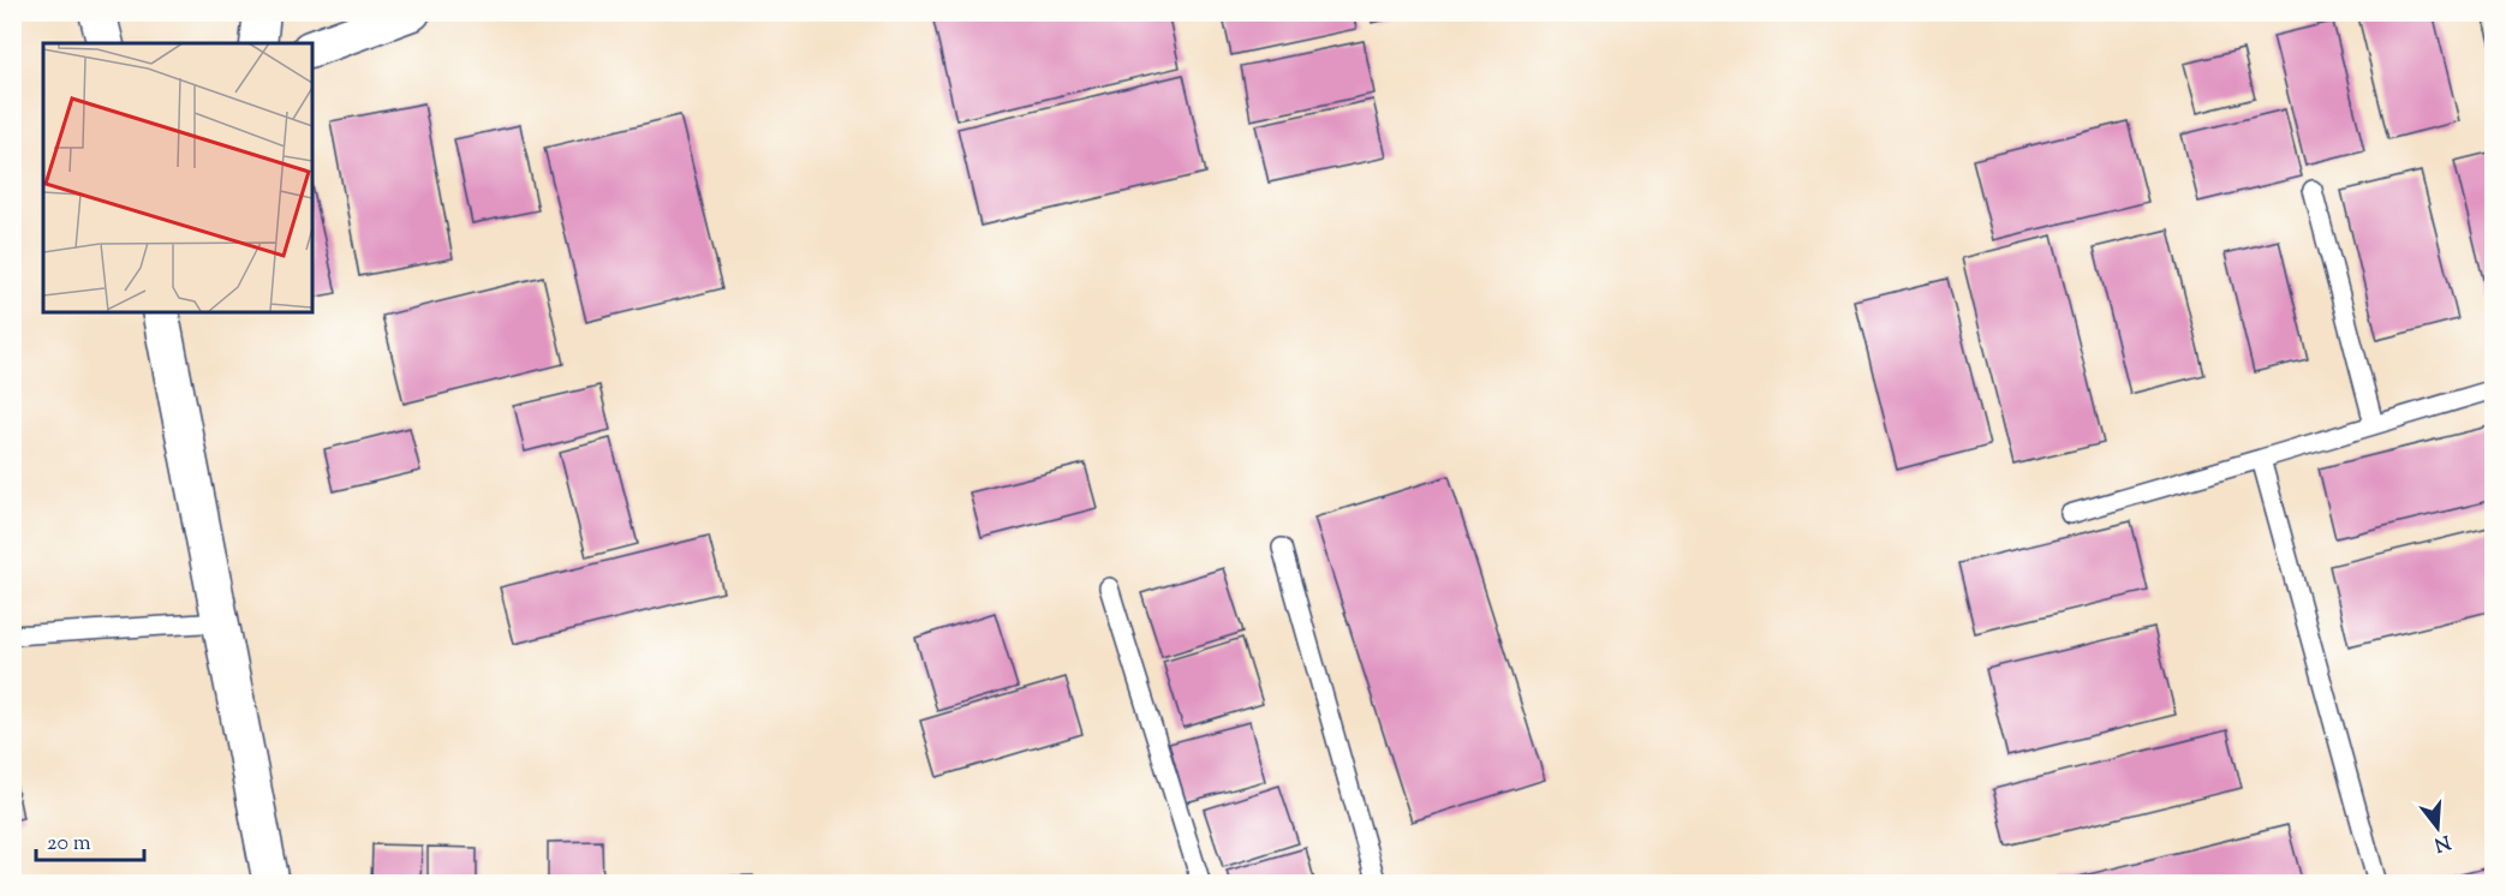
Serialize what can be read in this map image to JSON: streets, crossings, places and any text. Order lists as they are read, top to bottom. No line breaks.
{"scale_bar":"20 m","north":"bottom"}
